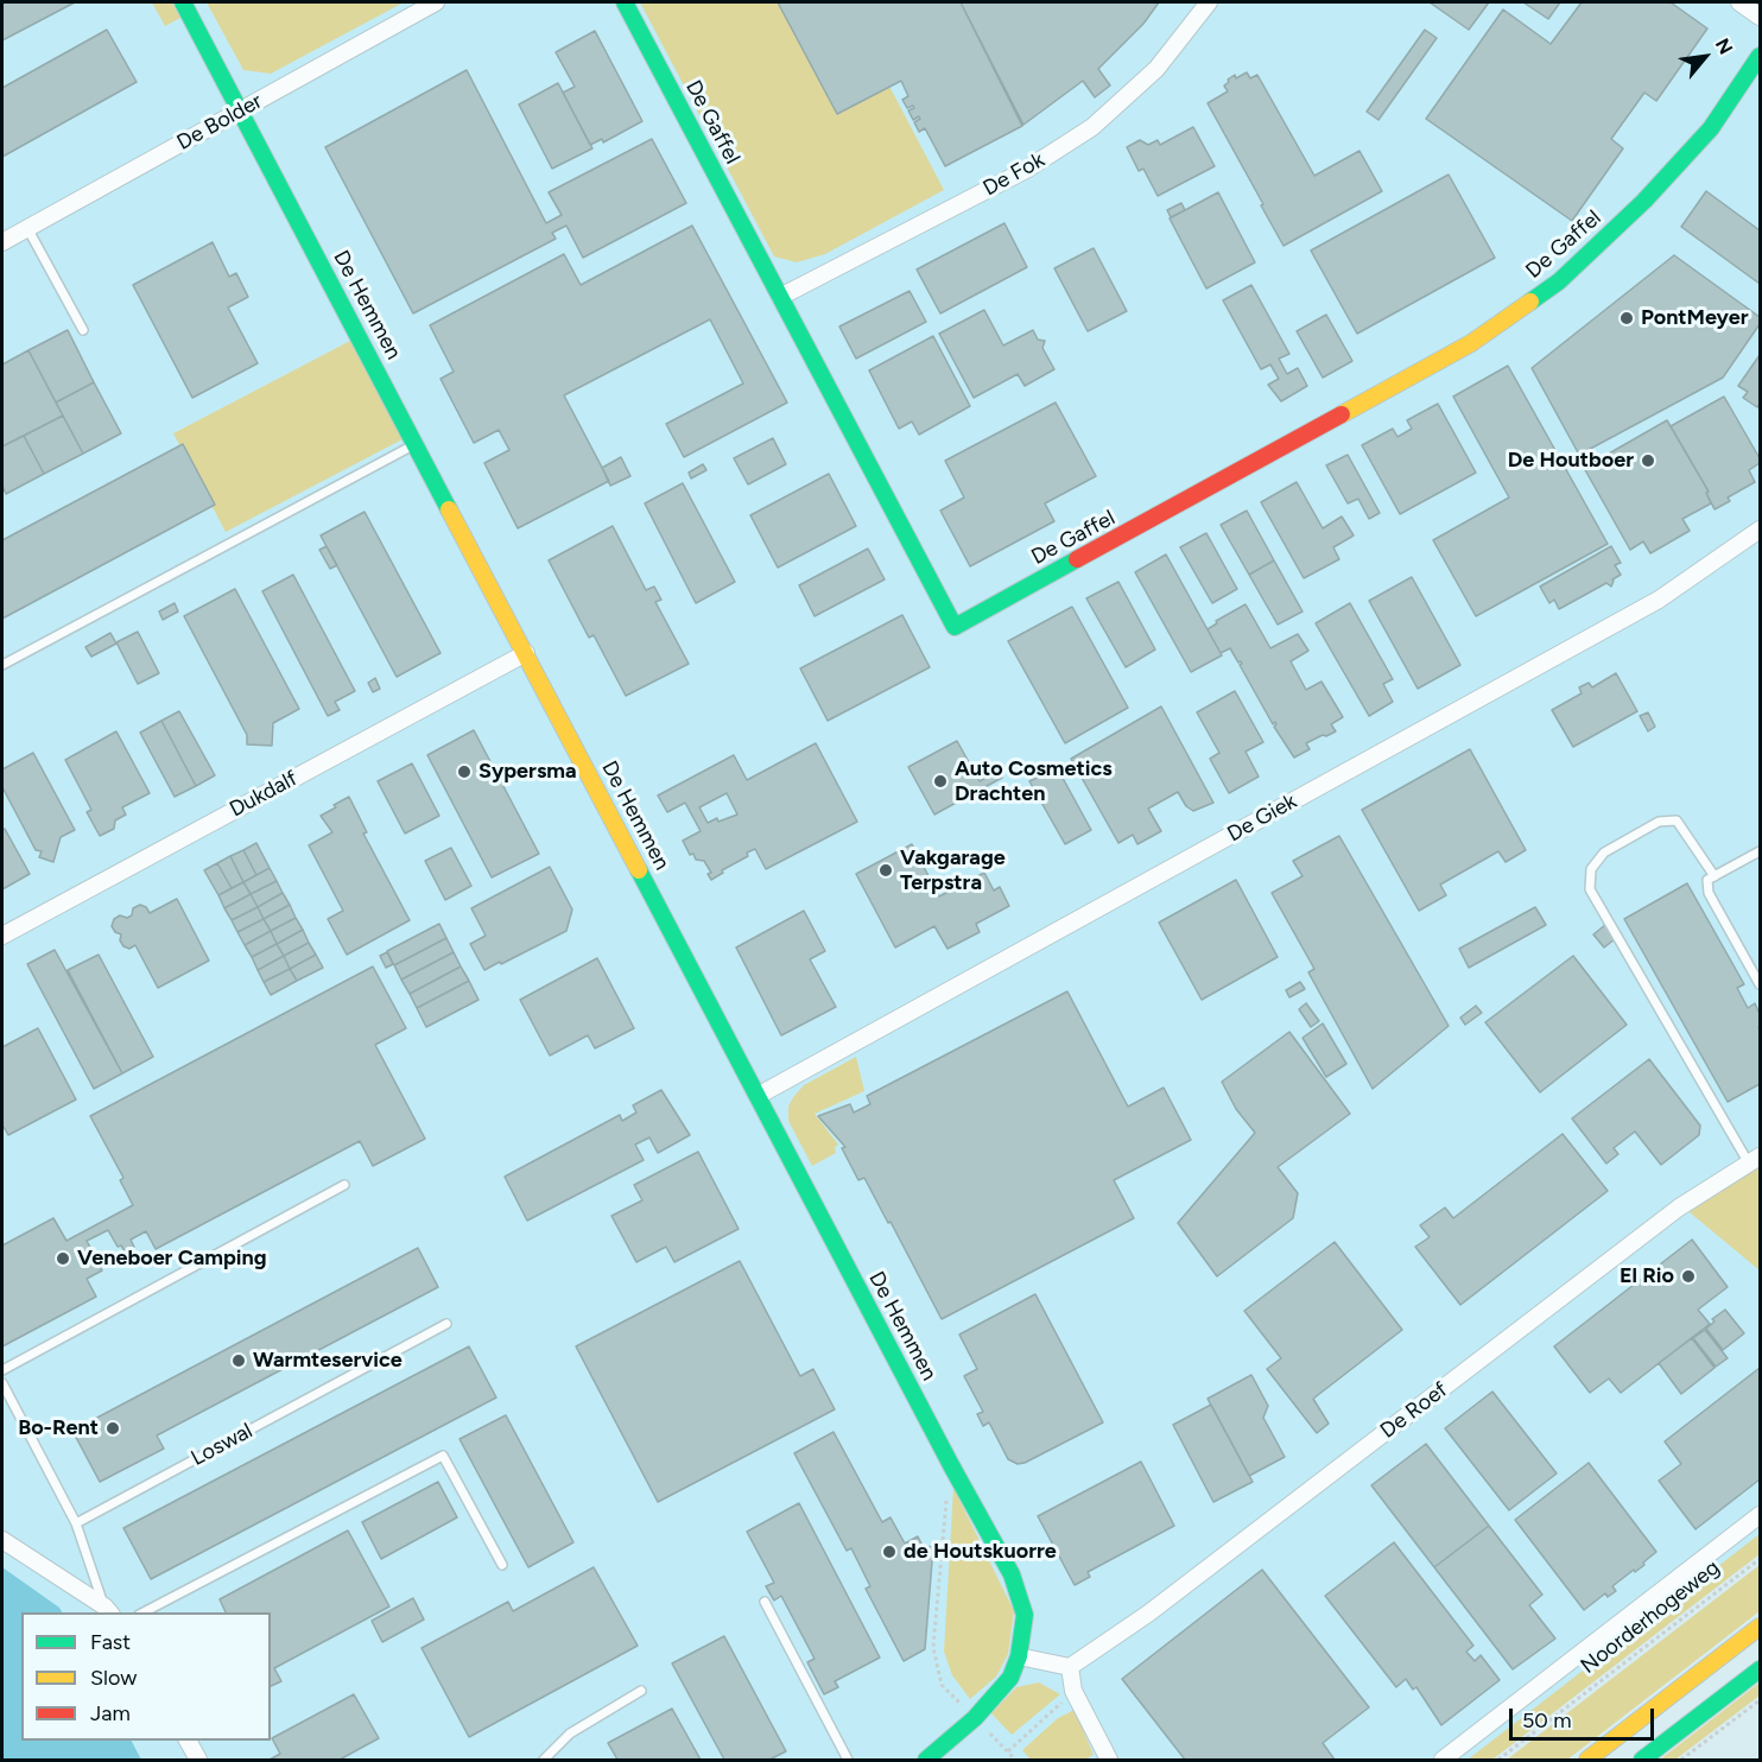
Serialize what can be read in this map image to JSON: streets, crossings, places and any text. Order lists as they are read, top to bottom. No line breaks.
{"streets":{"street":["De Bolder","De Gaffel","De Fok","De Hemmen","Dukdalf","De Giek","De Roef"],"lane":["Loswal"],"path":["Noorderhogeweg"]},"crossings":[["De Bolder","De Hemmen"],["De Gaffel","De Fok"],["De Hemmen","Dukdalf"],["De Hemmen","De Giek"]],"places":["PontMeyer","De Houtboer","Sypersma","Auto Cosmetics Drachten","Vakgarage Terpstra","Veneboer Camping","El Rio","Warmteservice","Bo-Rent","de Houtskuorre"],"legend":["Fast","Slow","Jam"],"scale_bar":"50 m","north":"top right"}
